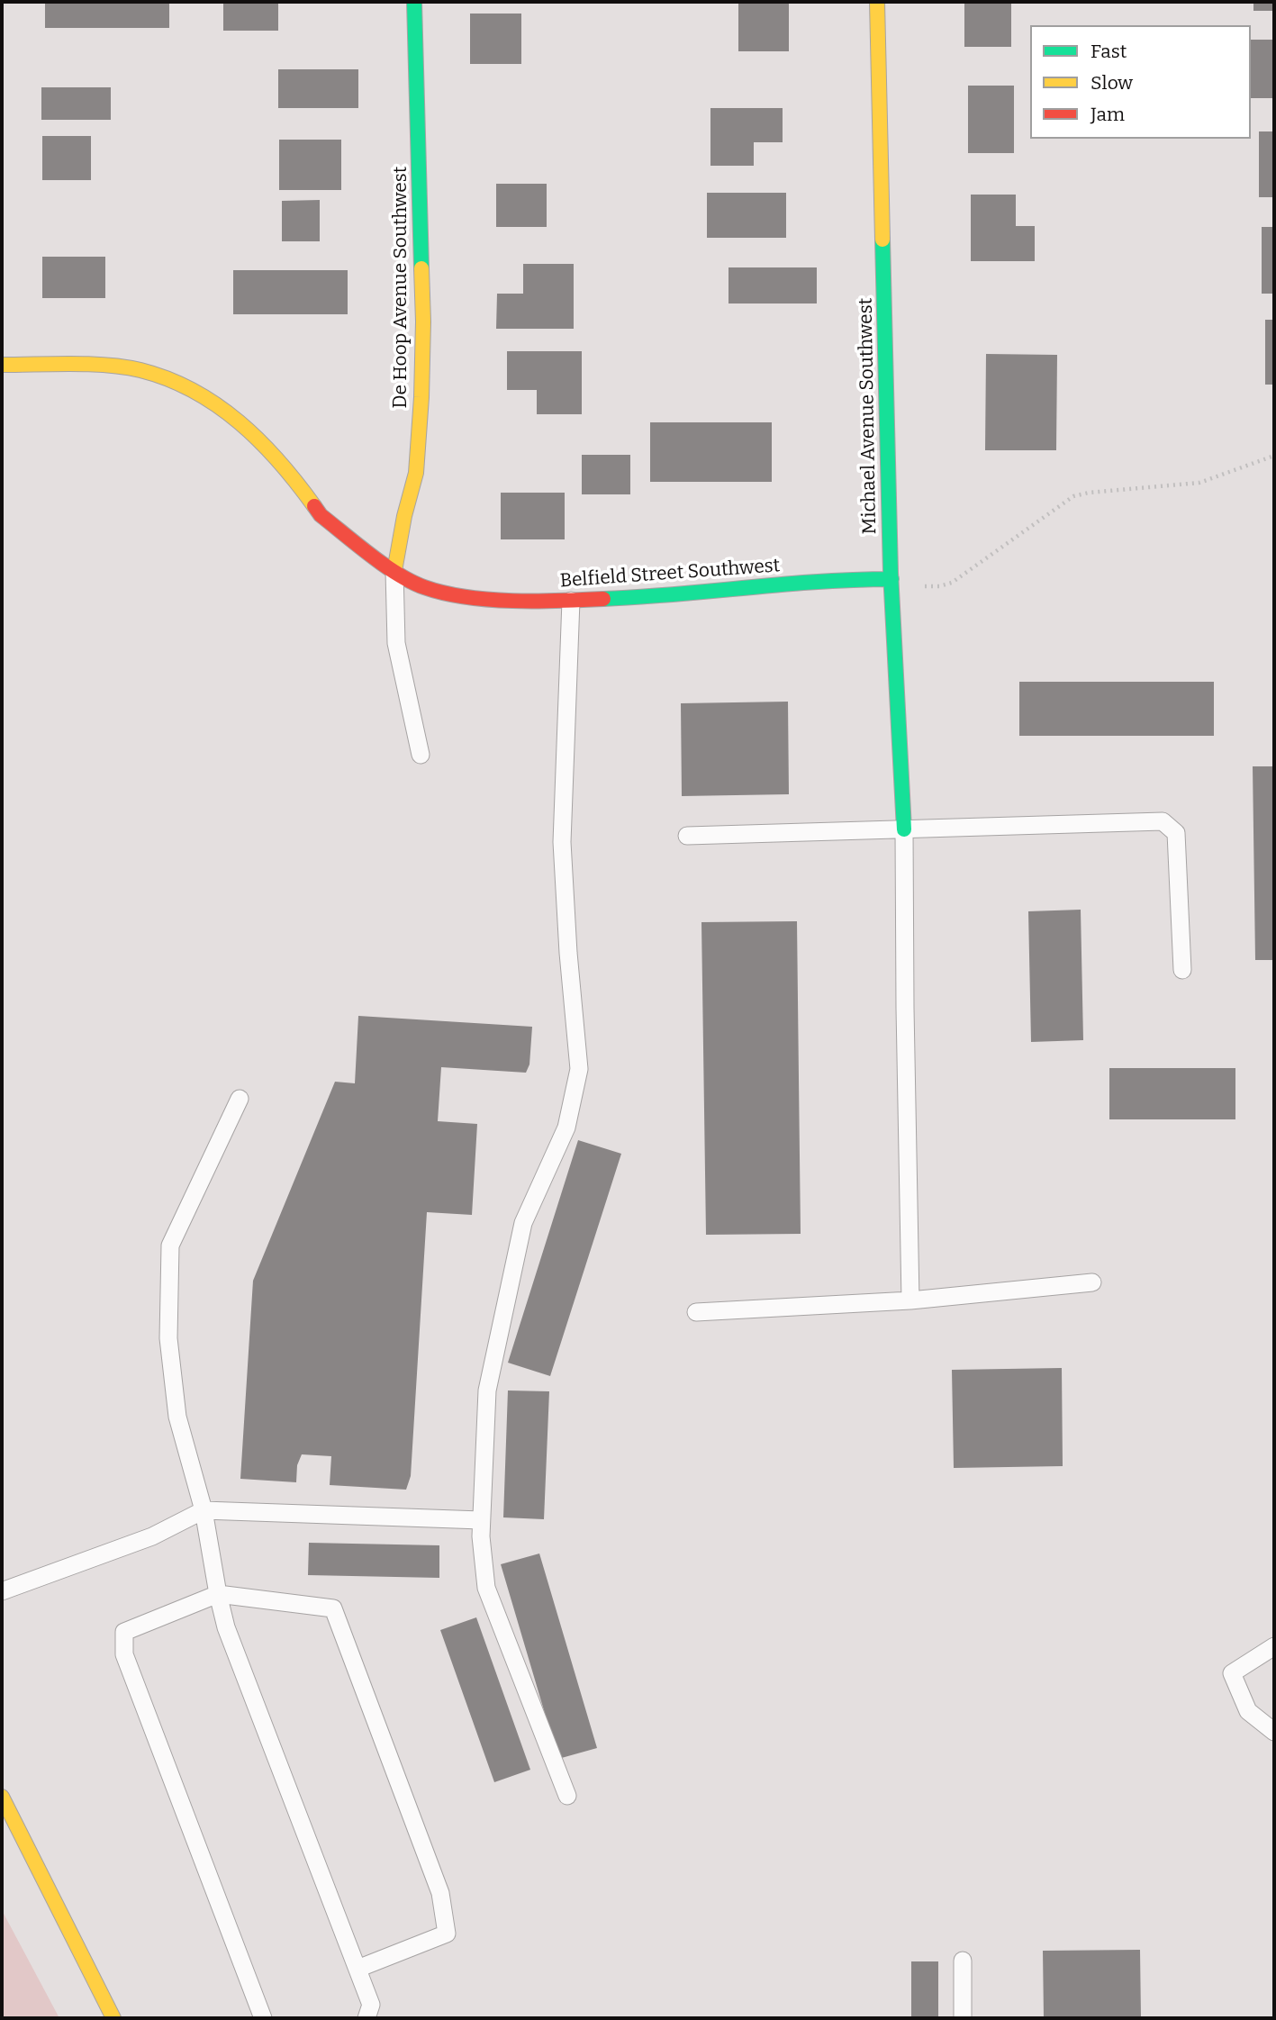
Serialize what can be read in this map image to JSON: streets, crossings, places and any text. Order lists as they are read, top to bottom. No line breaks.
{"streets":{"street":["De Hoop Avenue Southwest","Michael Avenue Southwest","Belfield Street Southwest"]},"crossings":[["De Hoop Avenue Southwest","Belfield Street Southwest"],["Michael Avenue Southwest","Belfield Street Southwest"]],"legend":["Fast","Slow","Jam"]}
